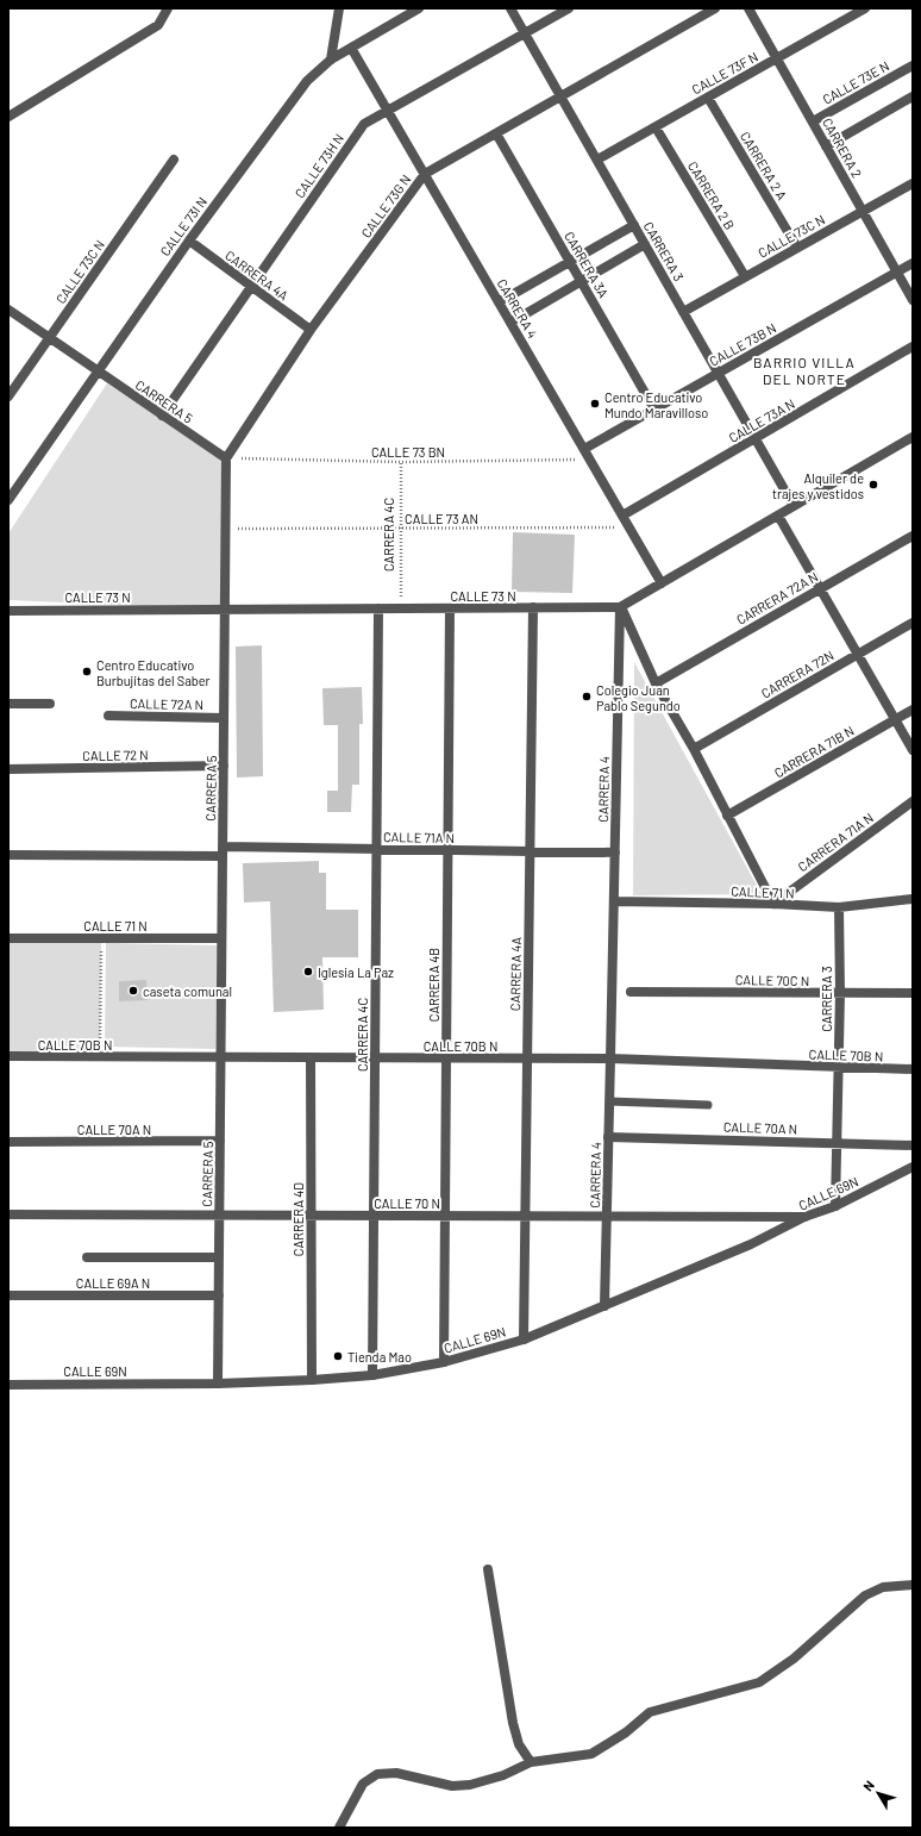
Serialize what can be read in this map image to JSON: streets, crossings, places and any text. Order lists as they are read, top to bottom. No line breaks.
{"streets":{"street":["CALLE 73F N","CALLE 73E N","CARRERA 2","CALLE 73H N","CARRERA 2 A","CARRERA 2 B","CALLE 73G N","CALLE 73I N","CALLE 73C N","CARRERA 3","CARRERA 3A","CARRERA 4A","CARRERA 4","CALLE 73B N","CARRERA 5","CALLE 73A N","CARRERA 4C","CALLE 73 N","CARRERA 72A N","CARRERA 72N","CALLE 72A N","CARRERA 71B N","CALLE 72 N","CALLE 71A N","CARRERA 71A N","CALLE 71 N","CALLE 70C N","CARRERA 4B","CALLE 70B N","CALLE 70A N","CALLE 69N","CALLE 70 N","CARRERA 4D","CALLE 69A N"],"path":["CALLE 73 BN","CALLE 73 AN"]},"crossings":[["CALLE 73F N","CARRERA 2"],["CALLE 73F N","CARRERA 2 A"],["CALLE 73F N","CARRERA 2 B"],["CALLE 73F N","CARRERA 3"],["CALLE 73E N","CARRERA 2"],["CARRERA 2","CALLE 73C N"],["CARRERA 2","CALLE 73B N"],["CALLE 73H N","CARRERA 3"],["CALLE 73H N","CARRERA 4A"],["CALLE 73H N","CARRERA 4"],["CALLE 73H N","CARRERA 5"],["CARRERA 2 A","CALLE 73C N"],["CARRERA 2 B","CALLE 73C N"],["CALLE 73G N","CARRERA 3"],["CALLE 73G N","CARRERA 3A"],["CALLE 73G N","CARRERA 4A"],["CALLE 73G N","CARRERA 4"],["CALLE 73G N","CARRERA 5"],["CALLE 73G N","CALLE 73 BN"],["CALLE 73I N","CARRERA 4A"],["CALLE 73I N","CARRERA 4"],["CALLE 73I N","CARRERA 5"],["CALLE 73C N","CARRERA 3"],["CALLE 73C N","CARRERA 5"],["CARRERA 3","CALLE 73B N"],["CARRERA 3","CALLE 73A N"],["CARRERA 3","CALLE 71 N"],["CARRERA 3","CALLE 70C N"],["CARRERA 3","CALLE 70B N"],["CARRERA 3","CALLE 70A N"],["CARRERA 3","CALLE 69N"],["CARRERA 3A","CALLE 73B N"],["CARRERA 4A","CALLE 73 N"],["CARRERA 4A","CALLE 71A N"],["CARRERA 4A","CALLE 70B N"],["CARRERA 4A","CALLE 69N"],["CARRERA 4A","CALLE 70 N"],["CARRERA 4","CALLE 73B N"],["CARRERA 4","CALLE 73A N"],["CARRERA 4","CALLE 73 BN"],["CARRERA 4","CALLE 73 AN"],["CARRERA 4","CALLE 73 N"],["CARRERA 4","CALLE 71A N"],["CARRERA 4","CALLE 71 N"],["CARRERA 4","CALLE 70B N"],["CARRERA 4","CALLE 70A N"],["CARRERA 4","CALLE 69N"],["CARRERA 4","CALLE 70 N"],["CARRERA 5","CALLE 73 BN"],["CARRERA 5","CALLE 73 AN"],["CARRERA 5","CALLE 73 N"],["CARRERA 5","CALLE 72A N"],["CARRERA 5","CALLE 72 N"],["CARRERA 5","CALLE 71A N"],["CARRERA 5","CALLE 71 N"],["CARRERA 5","CALLE 70B N"],["CARRERA 5","CALLE 70A N"],["CARRERA 5","CALLE 69N"],["CARRERA 5","CALLE 70 N"],["CARRERA 5","CALLE 69A N"],["CALLE 73 BN","CARRERA 4C"],["CALLE 73 AN","CARRERA 4C"],["CARRERA 4C","CALLE 73 N"],["CARRERA 4C","CALLE 71A N"],["CARRERA 4C","CALLE 70B N"],["CARRERA 4C","CALLE 69N"],["CARRERA 4C","CALLE 70 N"],["CALLE 73 N","CARRERA 4B"],["CALLE 71A N","CARRERA 4B"],["CARRERA 71A N","CALLE 71 N"],["CARRERA 4B","CALLE 70B N"],["CARRERA 4B","CALLE 69N"],["CARRERA 4B","CALLE 70 N"],["CALLE 70B N","CARRERA 4D"],["CALLE 69N","CALLE 70 N"],["CALLE 69N","CARRERA 4D"],["CALLE 70 N","CARRERA 4D"]],"districts":["BARRIO VILLA DEL NORTE"],"places":["Centro Educativo Mundo Maravilloso","Alquiler de trajes y vestidos","Centro Educativo Burbujitas del Saber","Colegio Juan Pablo Segundo","Iglesia La Paz","caseta comunal","Tienda Mao"],"north":"top left"}
